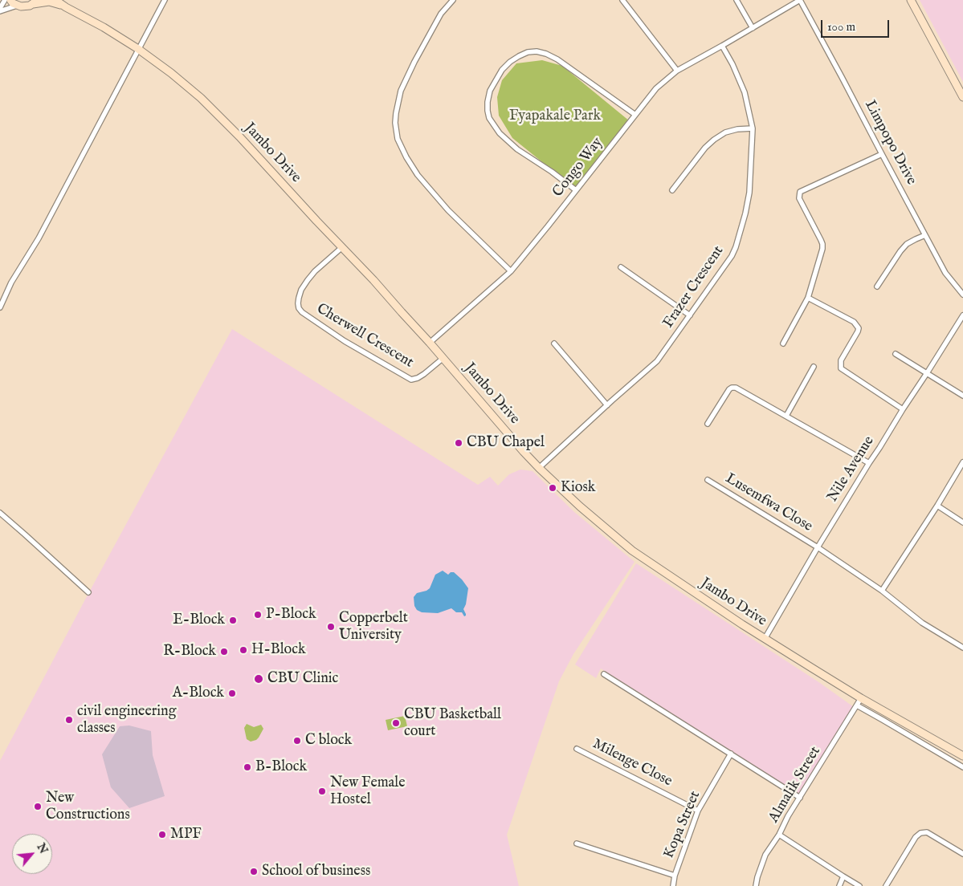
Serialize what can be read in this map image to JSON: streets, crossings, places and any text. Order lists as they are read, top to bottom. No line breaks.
{"streets":{"main road":["Jambo Drive"],"street":["Limpopo Drive","Congo Way","Frazer Crescent","Cherwell Crescent","Nile Avenue","Lusemfwa Close","Milenge Close","Almalik Street","Kopa Street"]},"crossings":[["Limpopo Drive","Congo Way"],["Jambo Drive","Congo Way"],["Jambo Drive","Frazer Crescent"],["Jambo Drive","Cherwell Crescent"],["Jambo Drive","Nile Avenue"],["Jambo Drive","Almalik Street"],["Congo Way","Frazer Crescent"],["Nile Avenue","Lusemfwa Close"],["Milenge Close","Kopa Street"]],"parks":["Fyapakale Park"],"places":["CBU Chapel","Kiosk","P-Block","E-Block","Copperbelt University","H-Block","R-Block","CBU Clinic","A-Block","civil engineering classes","CBU Basketball court","C block","B-Block","New Female Hostel","New Constructions","MPF","School of business"],"scale_bar":"100 m","north":"top right"}
